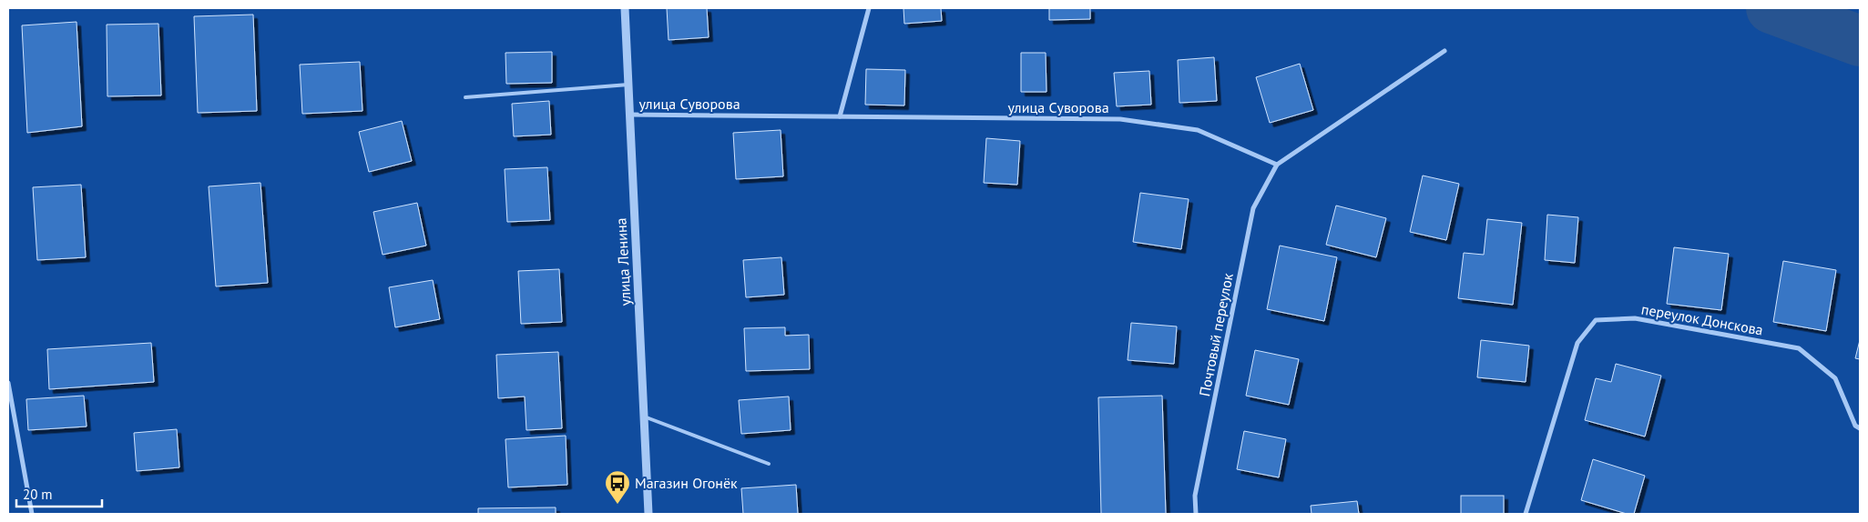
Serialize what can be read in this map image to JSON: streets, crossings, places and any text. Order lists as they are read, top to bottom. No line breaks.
{"streets":{"street":["улица Суворова","улица Ленина","переулок Донскова","Почтовый переулок"]},"crossings":[["улица Суворова","улица Ленина"],["улица Суворова","Почтовый переулок"]],"places":{"bus stop":["Магазин Огонёк"]},"scale_bar":"20 m"}
